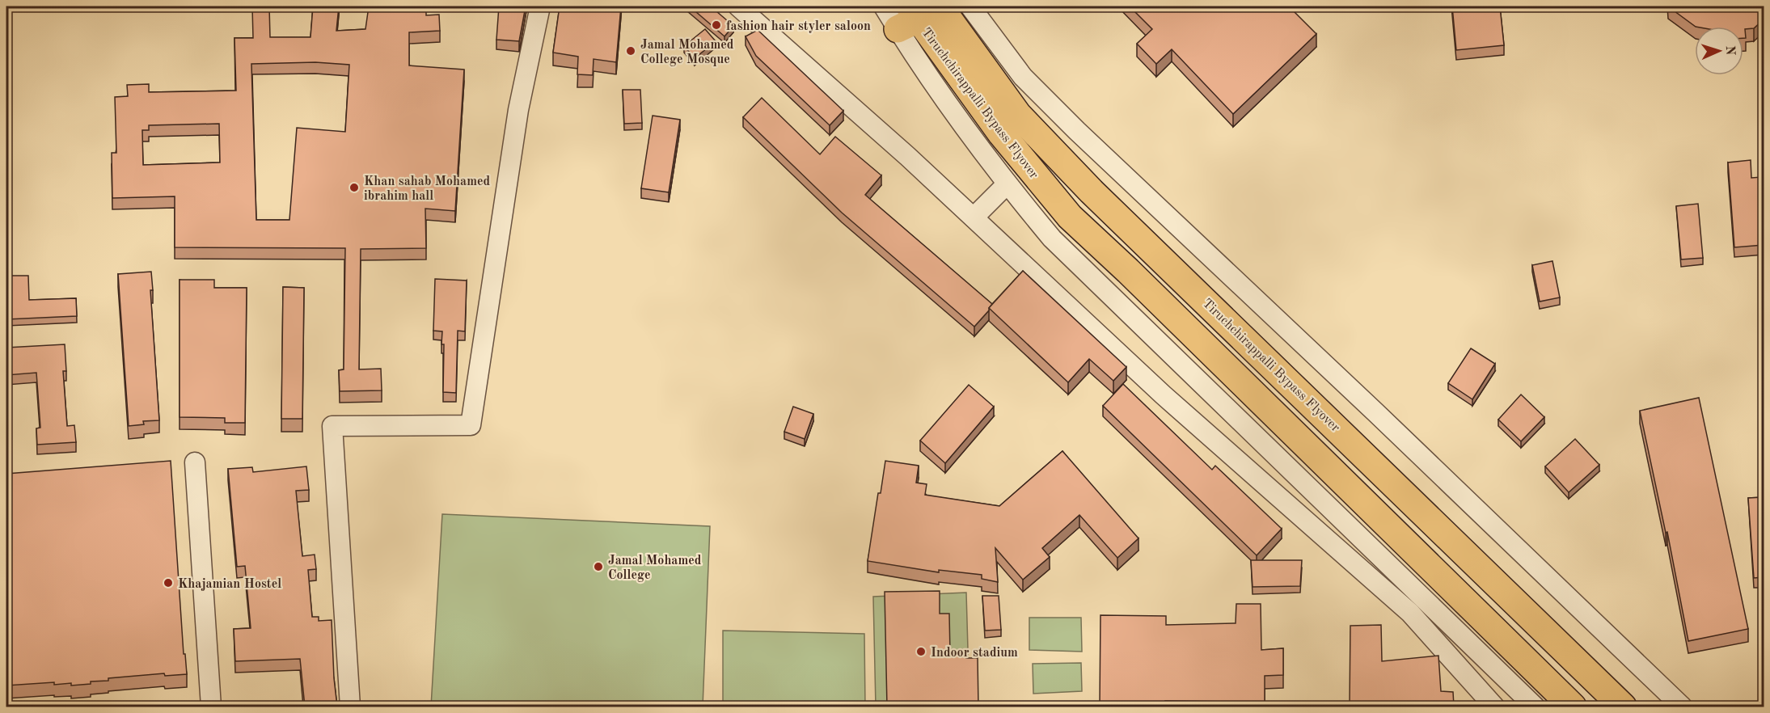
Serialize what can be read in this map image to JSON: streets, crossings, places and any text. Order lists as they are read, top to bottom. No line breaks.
{"streets":{"highway":["Tiruchchirappalli Bypass Flyover"]},"places":["fashion hair styler saloon","Jamal Mohamed College Mosque","Khan sahab Mohamed ibrahim hall","Jamal Mohamed College","Khajamian Hostel","Indoor stadium"],"north":"right"}
